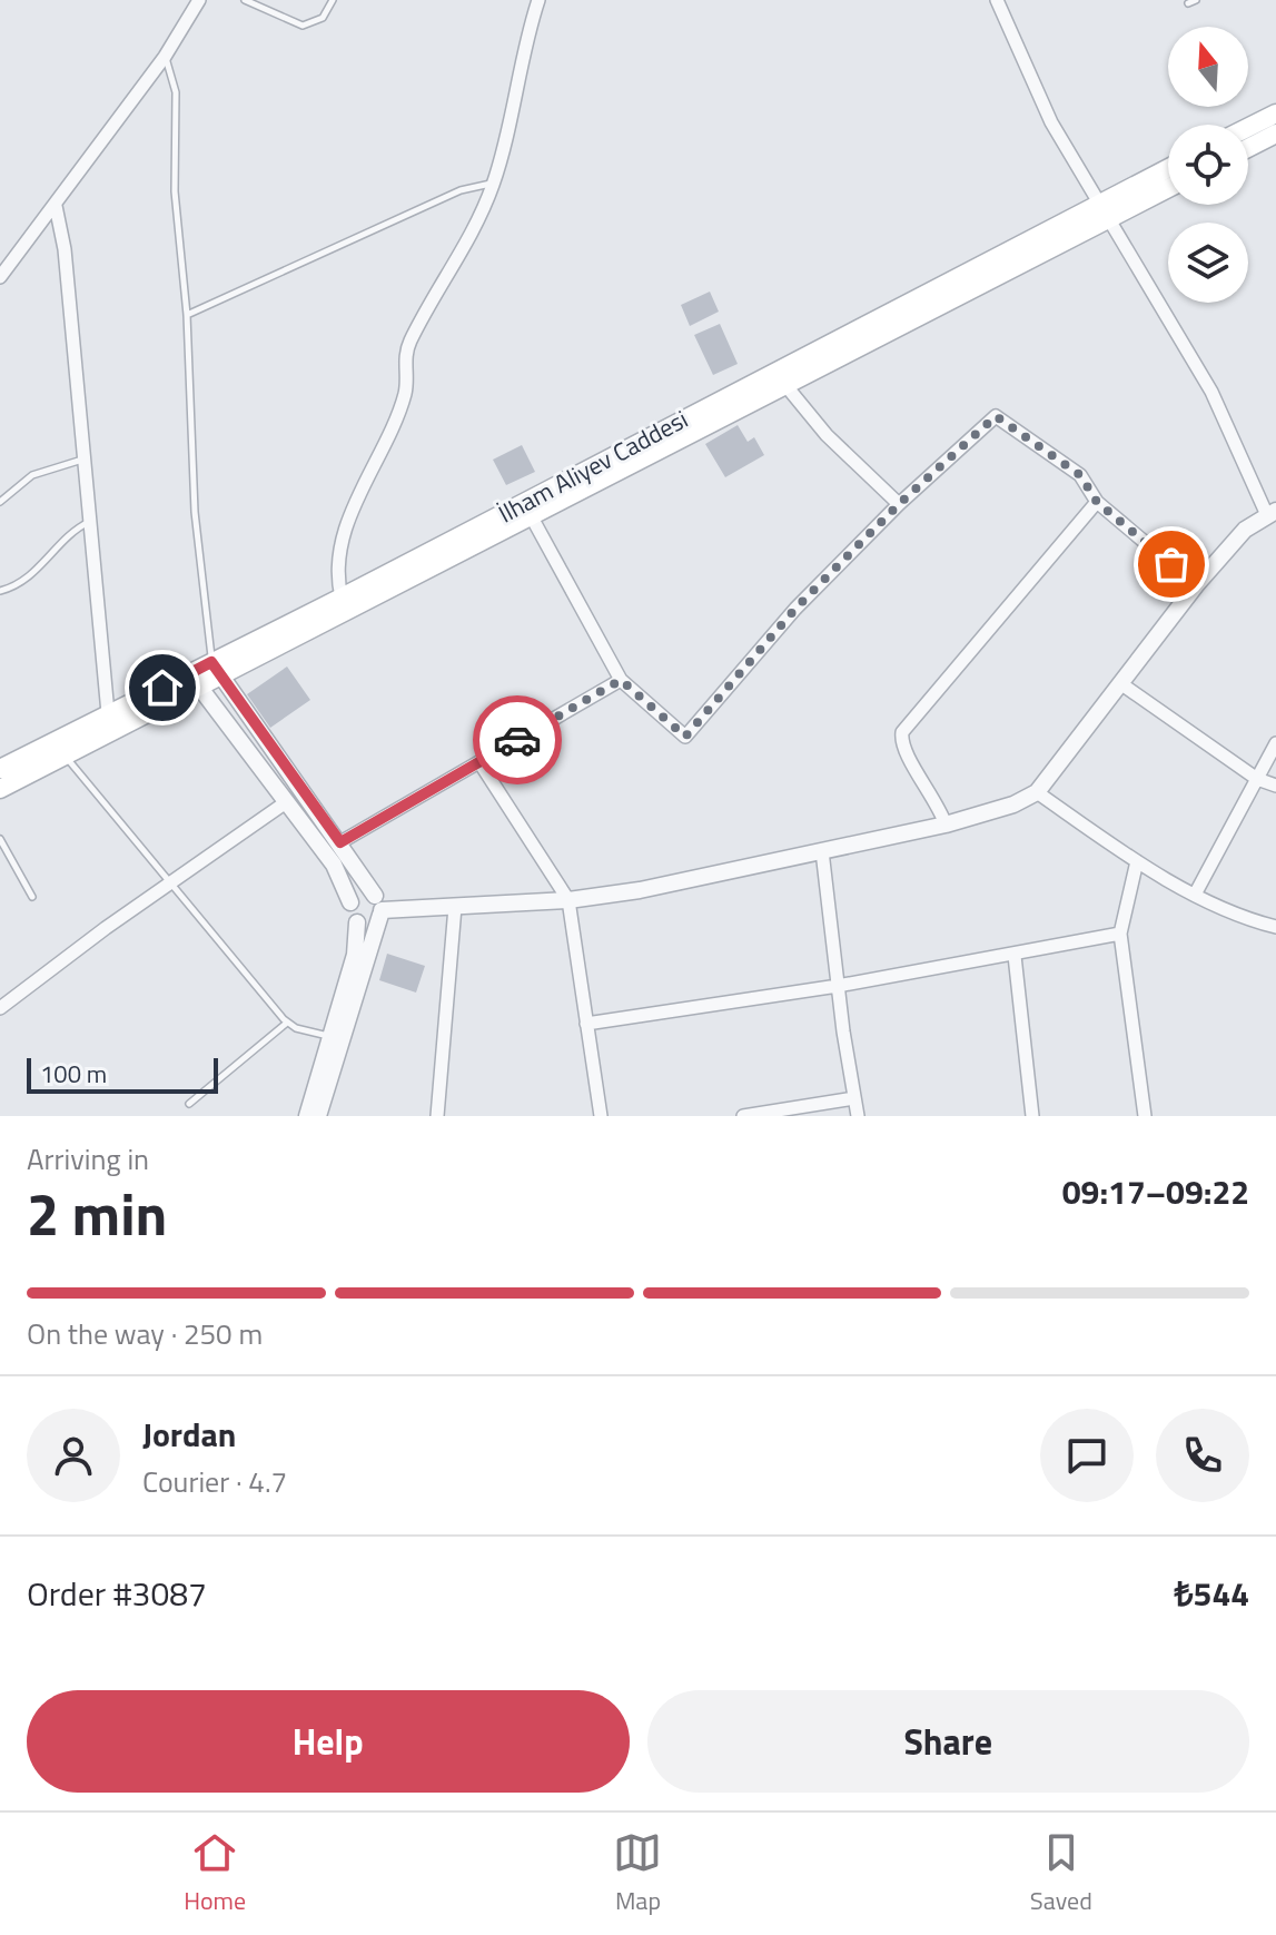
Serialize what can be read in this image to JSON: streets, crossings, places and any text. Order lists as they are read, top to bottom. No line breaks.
{"streets":{"main road":["İlham Aliyev Caddesi"]},"scale_bar":"100 m","north":"top","page":{"scale":"100 m","heading":["2 min","Arriving in","09:17–09:22"],"panel":["Jordan","Courier · 4.7","Order #3087","₺544"],"bar":"On the way · 250 m","buttons":["Help","Share"],"tabs":["Home","Map","Saved"]}}
